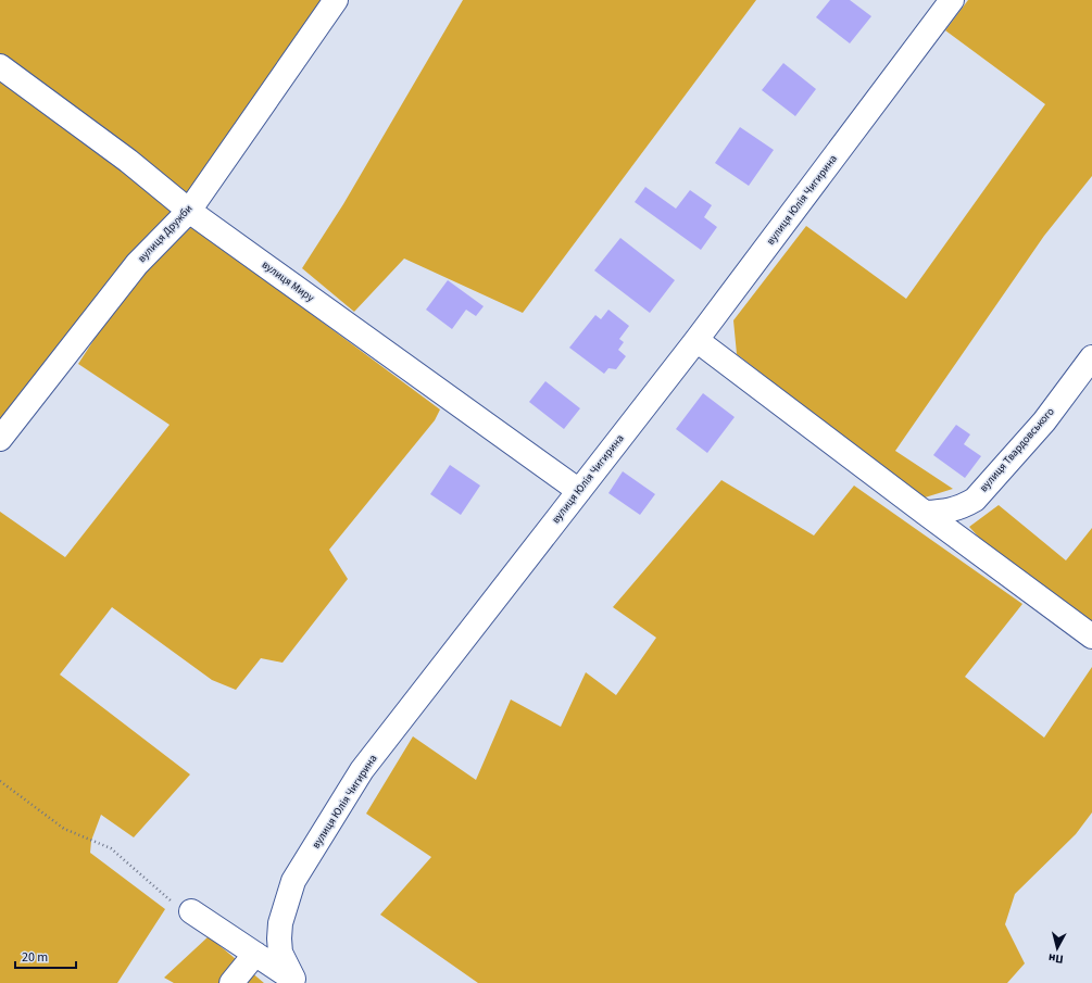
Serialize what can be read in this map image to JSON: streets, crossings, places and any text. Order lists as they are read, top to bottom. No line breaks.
{"streets":{"street":["вулиця Юлія Чигирина","вулиця Дружби","вулиця Миру","вулиця Твардовського"]},"crossings":[["вулиця Юлія Чигирина","вулиця Миру"],["вулиця Дружби","вулиця Миру"]],"scale_bar":"20 m","north":"bottom"}
